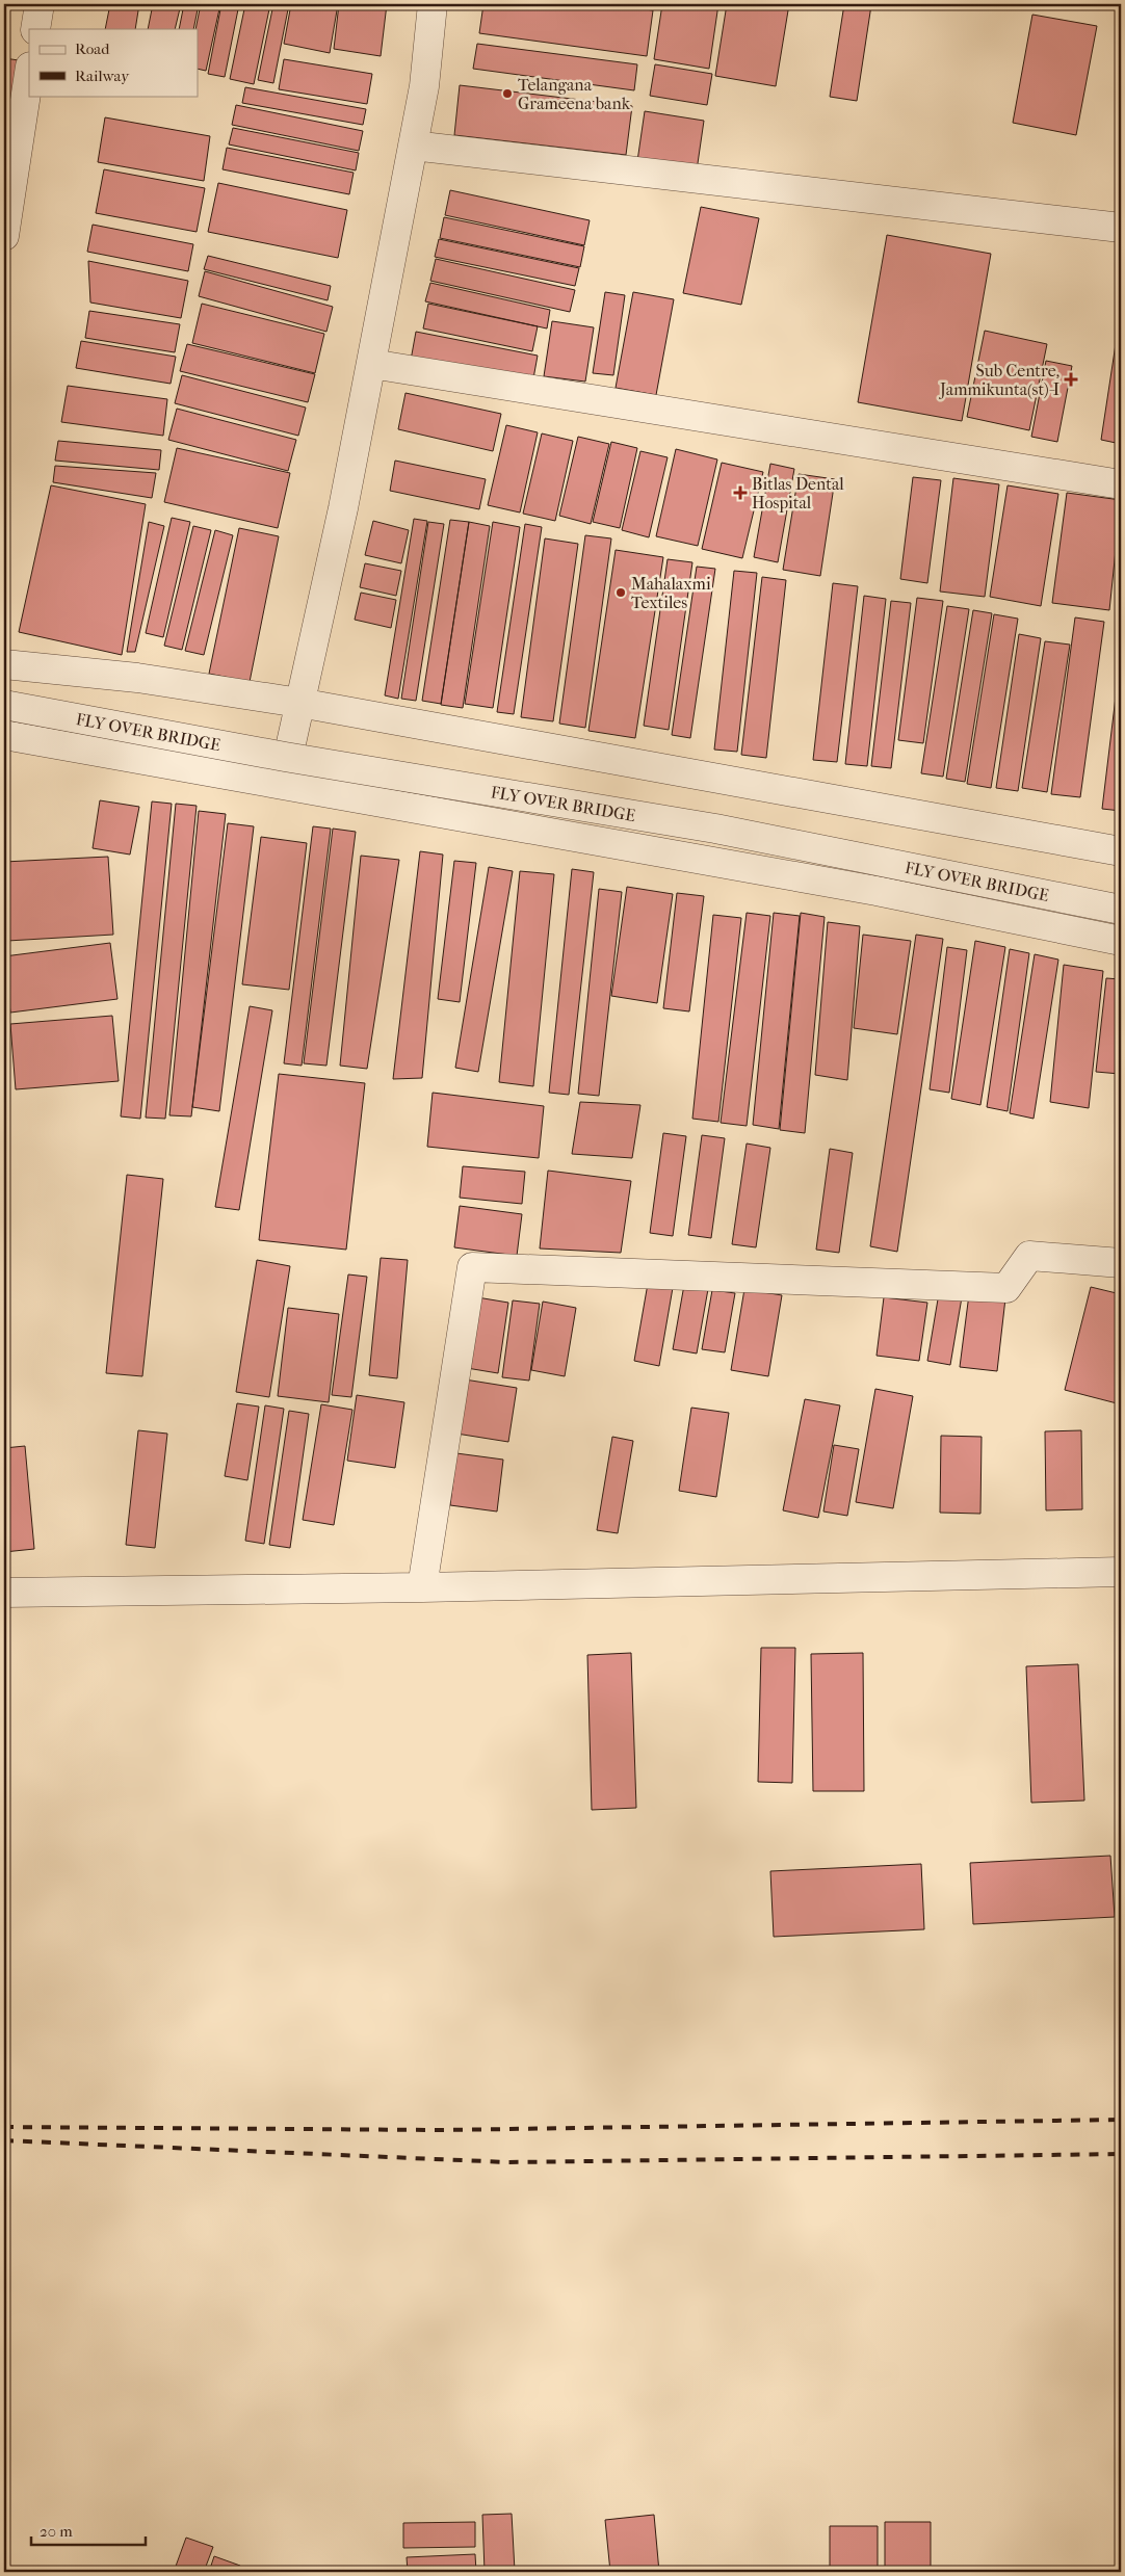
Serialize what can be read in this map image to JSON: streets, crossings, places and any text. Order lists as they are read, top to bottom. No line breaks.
{"streets":{"street":["FLY OVER BRIDGE"]},"places":{"other":["Telangana Grameena bank","Mahalaxmi Textiles"],"health":["Sub Centre, Jammikunta(st)-I","Bitlas Dental Hospital"]},"legend":["Road","Railway"],"scale_bar":"20 m"}
